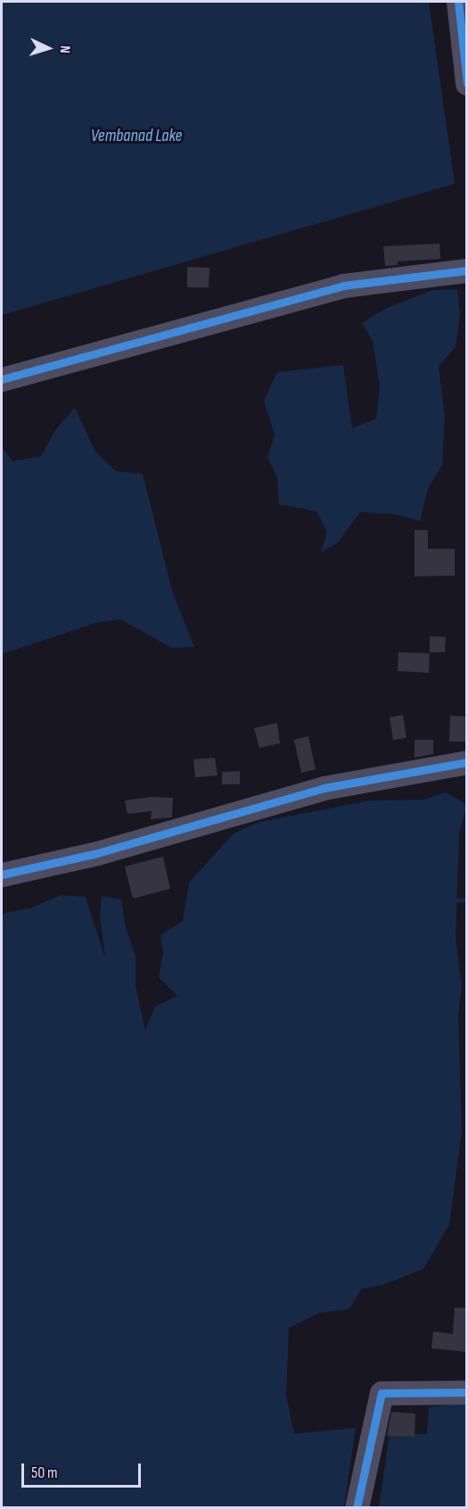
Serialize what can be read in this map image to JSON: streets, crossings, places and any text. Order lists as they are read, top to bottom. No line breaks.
{"water":["Vembanad Lake"],"scale_bar":"50 m","north":"right"}
